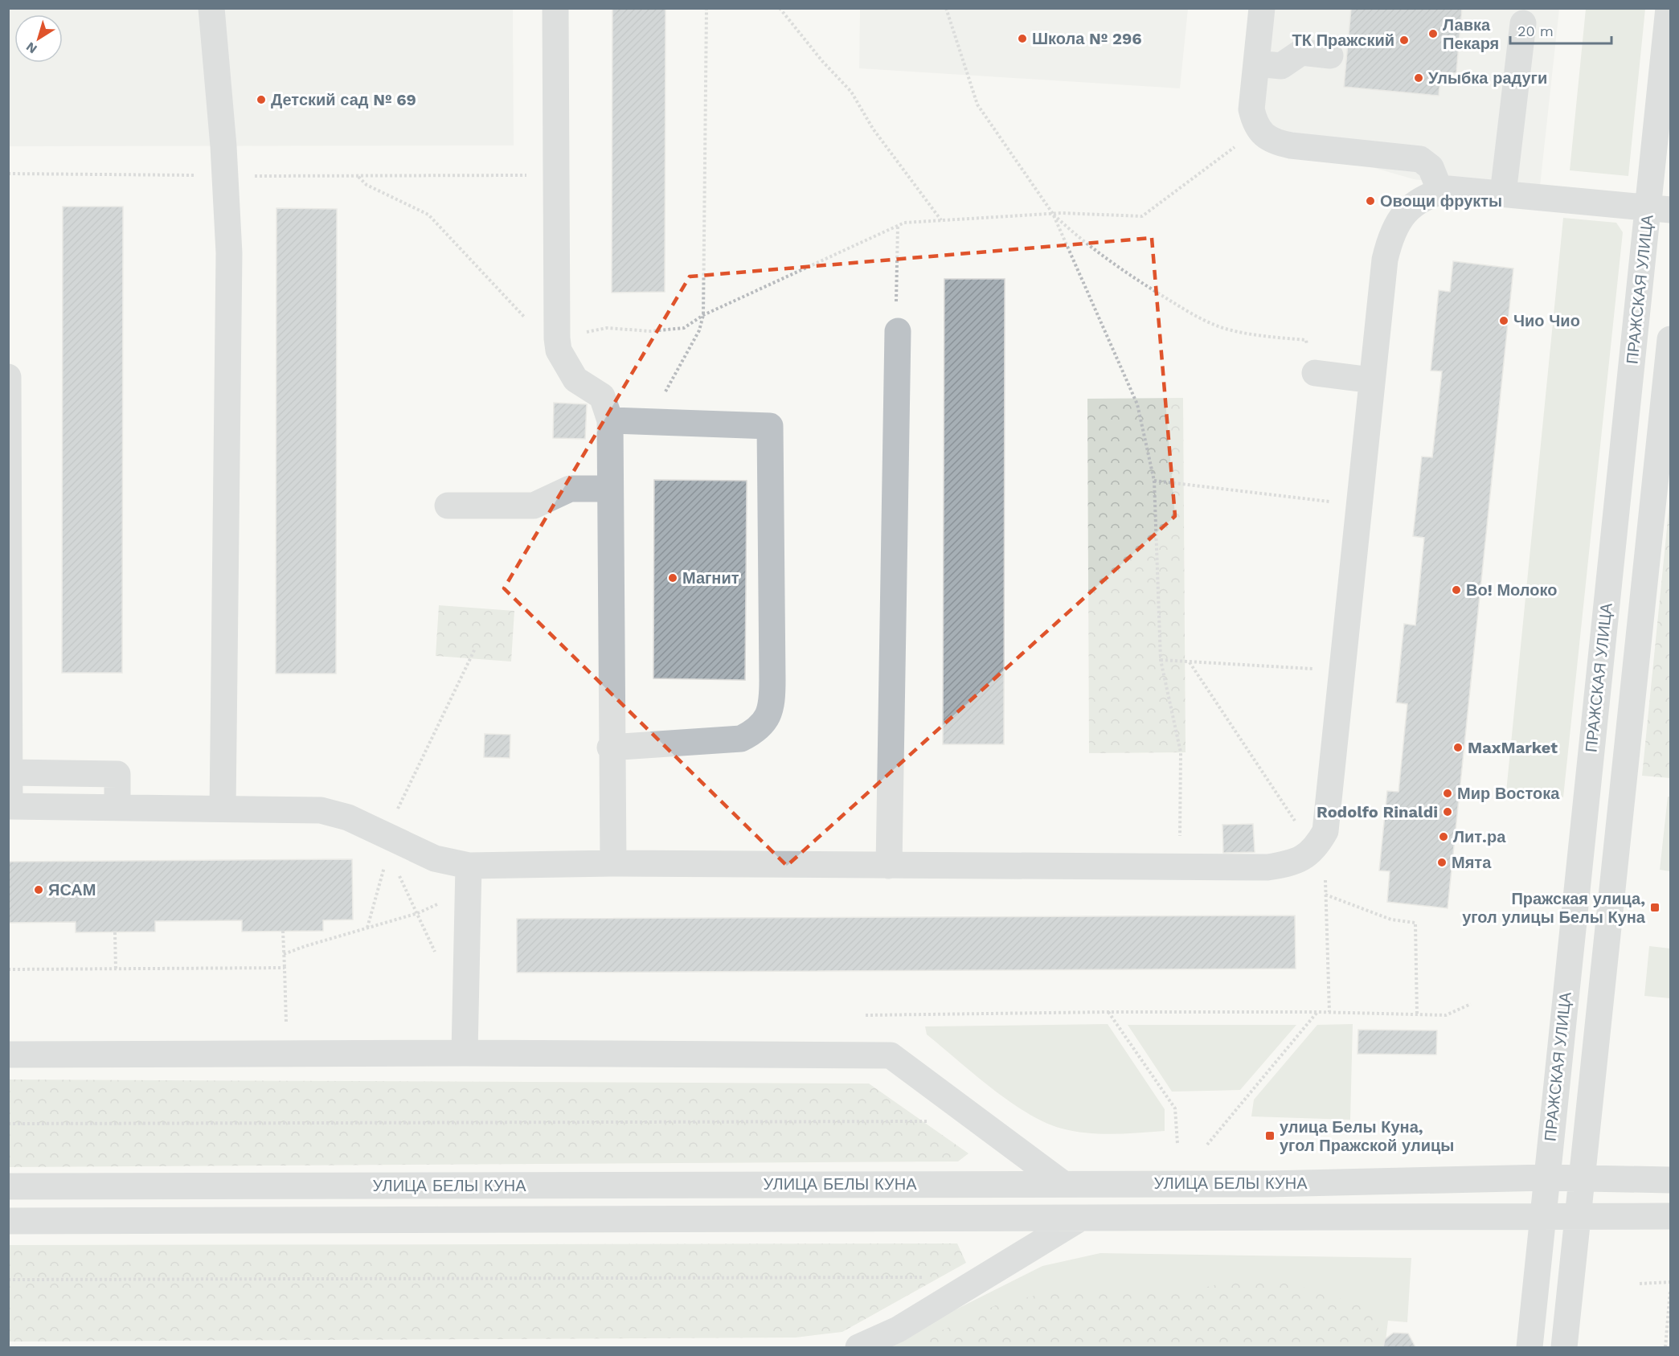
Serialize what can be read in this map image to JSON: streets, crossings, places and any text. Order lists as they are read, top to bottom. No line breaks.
{"streets":{"street":["ПРАЖСКАЯ УЛИЦА","УЛИЦА БЕЛЫ КУНА"]},"crossings":[["ПРАЖСКАЯ УЛИЦА","УЛИЦА БЕЛЫ КУНА"]],"places":{"other":["Лавка Пекаря","Школа № 296","ТК Пражский","Улыбка радуги","Детский сад № 69","Овощи фрукты","Чио Чио","Магнит","Во! Молоко","MaxMarket","Мир Востока","Rodolfo Rinaldi","Лит.ра","Мята","ЯСАМ"],"transit":["Пражская улица, угол улицы Белы Куна","улица Белы Куна, угол Пражской улицы"]},"scale_bar":"20 m","north":"bottom left"}
